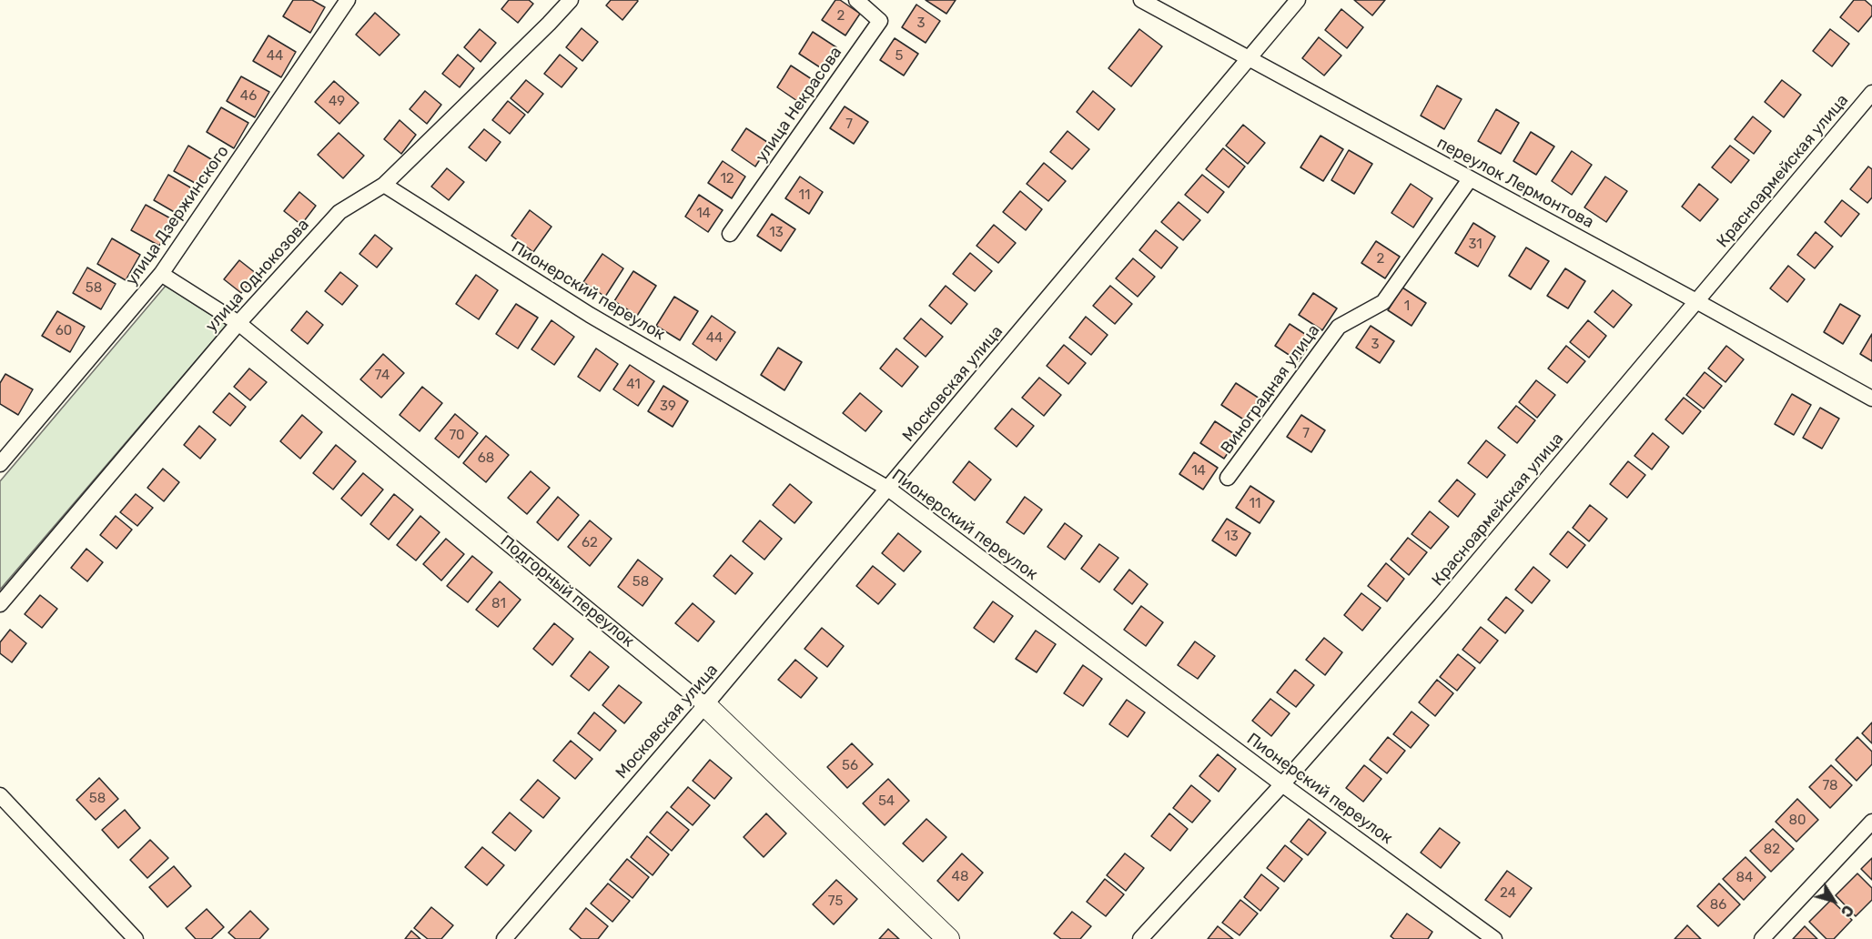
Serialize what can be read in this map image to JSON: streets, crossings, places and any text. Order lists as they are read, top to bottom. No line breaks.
{"streets":{"main road":["Подгорный переулок"],"street":["улица Некрасова","Красноармейская улица","переулок Лермонтова","улица Дзержинского","улица Однокозова","Пионерский переулок","Московская улица","Виноградная улица"]},"crossings":[["Красноармейская улица","переулок Лермонтова"],["Красноармейская улица","Пионерский переулок"],["переулок Лермонтова","Московская улица"],["переулок Лермонтова","Виноградная улица"],["улица Дзержинского","Подгорный переулок"],["улица Однокозова","Пионерский переулок"],["улица Однокозова","Подгорный переулок"],["Пионерский переулок","Московская улица"],["Московская улица","Подгорный переулок"]],"house_numbers":["2","3","44","5","46","49","7","12","11","14","13","31","2","58","1","60","44","3","74","41","39","7","70","68","14","11","13","62","58","81","56","78","58","54","80","82","48","84","24","75","86"],"north":"bottom right"}
